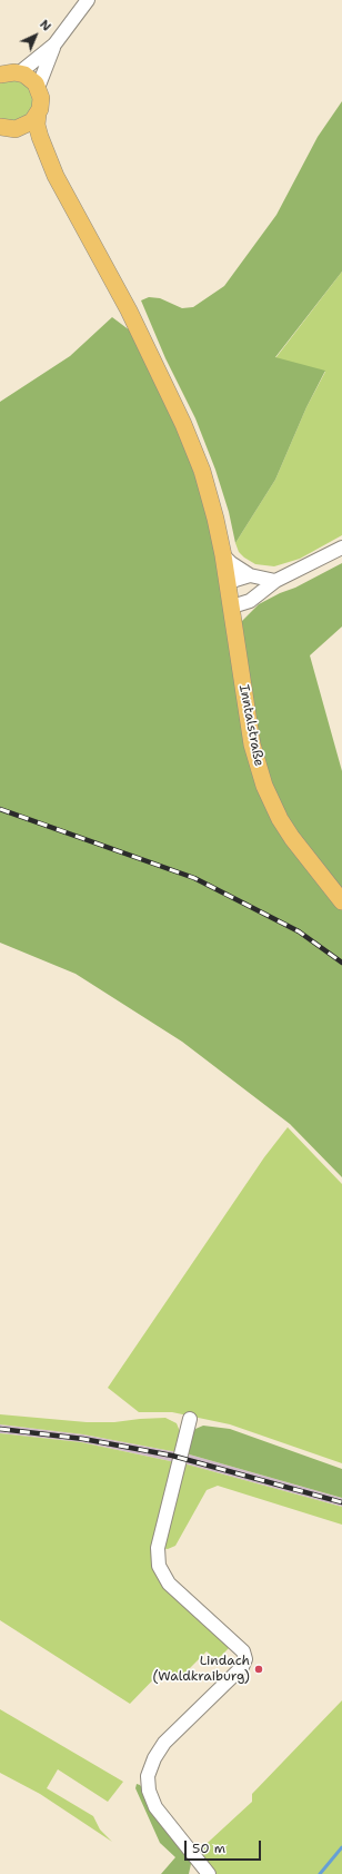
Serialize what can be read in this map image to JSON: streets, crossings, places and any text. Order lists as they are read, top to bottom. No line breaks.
{"streets":{"main road":["Inntalstraße"]},"places":["Lindach (Waldkraiburg)"],"scale_bar":"50 m","north":"top right"}
